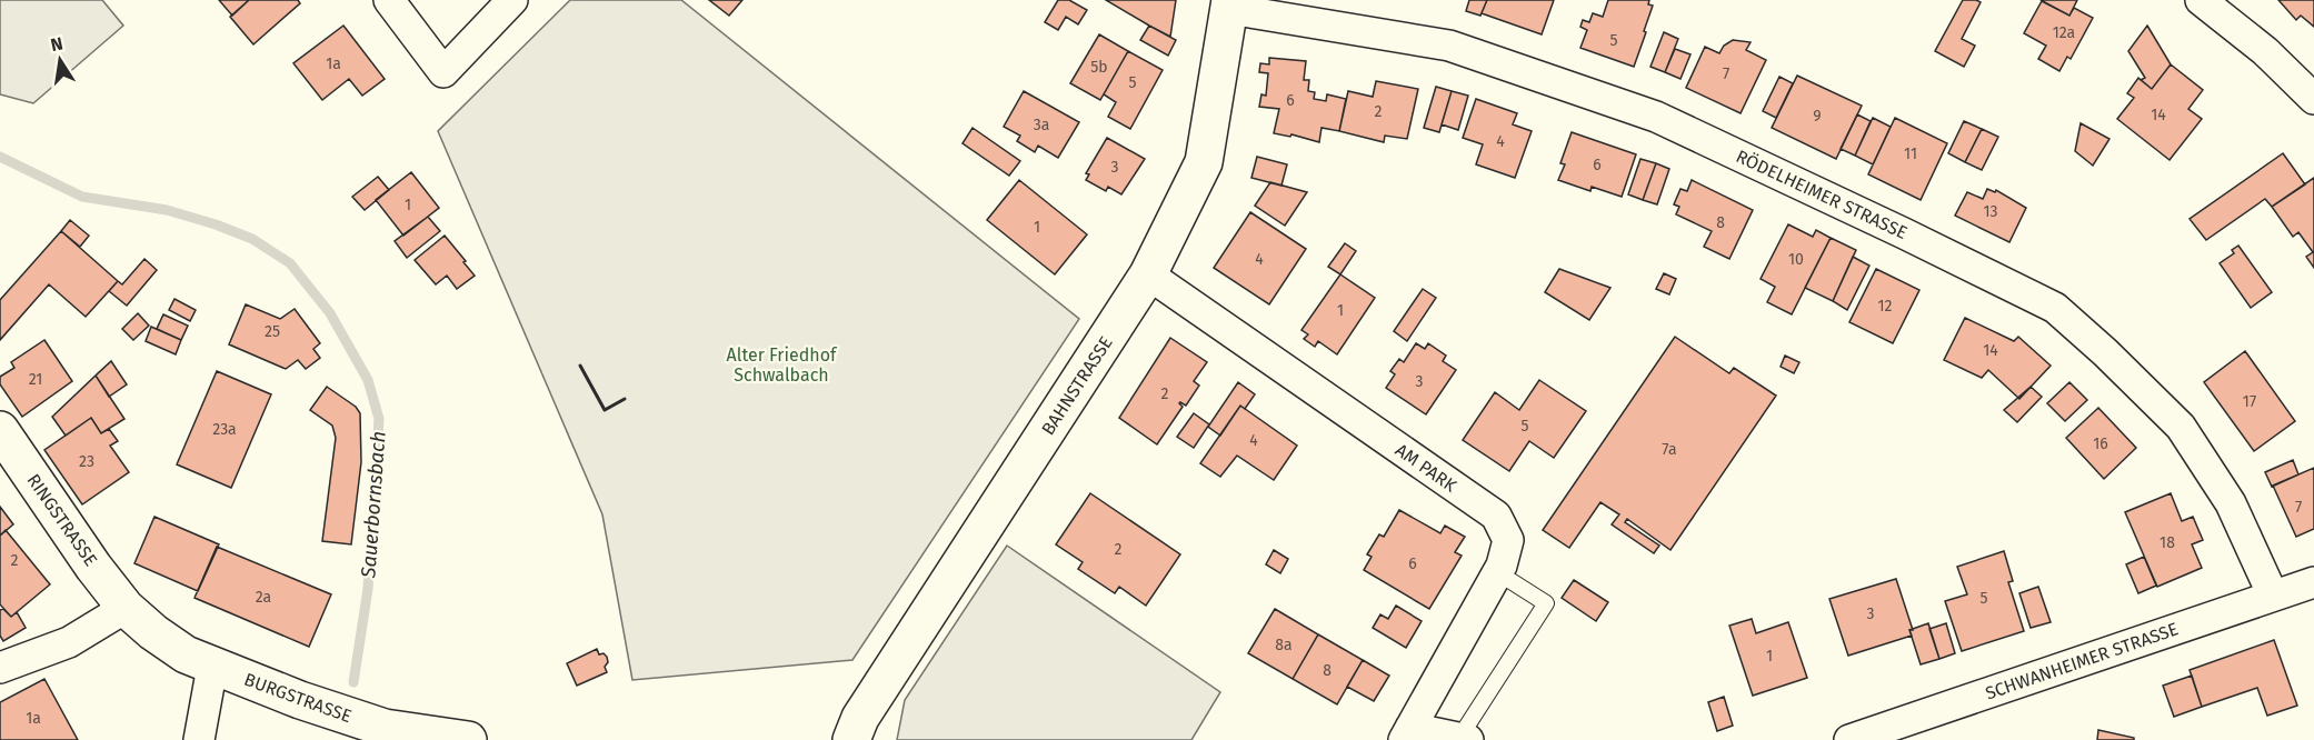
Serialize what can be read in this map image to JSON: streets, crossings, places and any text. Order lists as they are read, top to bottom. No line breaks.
{"streets":{"street":["RÖDELHEIMER STRASSE","BAHNSTRASSE","AM PARK","RINGSTRASSE","SCHWANHEIMER STRASSE","BURGSTRASSE"]},"crossings":[["RÖDELHEIMER STRASSE","BAHNSTRASSE"],["RÖDELHEIMER STRASSE","SCHWANHEIMER STRASSE"],["BAHNSTRASSE","AM PARK"],["RINGSTRASSE","BURGSTRASSE"]],"water":["Sauerbornsbach"],"parks":["Alter Friedhof Schwalbach"],"house_numbers":["12a","5","1a","5b","7","5","6","2","14","9","3a","4","11","6","3","1","13","8","1","4","10","12","1","25","14","21","3","2","17","5","23a","4","16","7a","23","7","18","2","2","6","2a","5","3","8a","1","8","1a"],"north":"top"}
